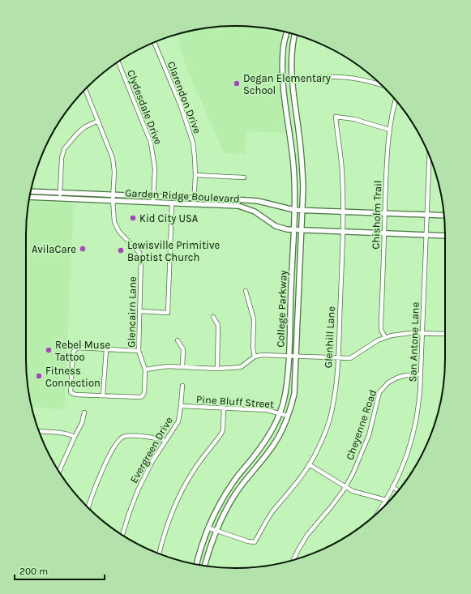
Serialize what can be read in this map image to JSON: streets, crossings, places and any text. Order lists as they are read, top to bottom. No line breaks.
{"streets":{"main road":["Garden Ridge Boulevard","College Parkway"],"street":["Clarendon Drive","Clydesdale Drive","Chisholm Trail","Glencairn Lane","Glenhill Lane","San Antone Lane","Pine Bluff Street","Cheyenne Road","Evergreen Drive"]},"crossings":[["Clarendon Drive","Garden Ridge Boulevard"],["Clydesdale Drive","Garden Ridge Boulevard"],["Garden Ridge Boulevard","Chisholm Trail"],["Garden Ridge Boulevard","College Parkway"],["Garden Ridge Boulevard","Glencairn Lane"],["Garden Ridge Boulevard","Glenhill Lane"],["Garden Ridge Boulevard","San Antone Lane"],["Chisholm Trail","Glenhill Lane"],["College Parkway","Glenhill Lane"],["College Parkway","Pine Bluff Street"],["San Antone Lane","Cheyenne Road"],["Pine Bluff Street","Evergreen Drive"]],"places":["Degan Elementary School","Kid City USA","AvilaCare","Lewisville Primitive Baptist Church","Rebel Muse Tattoo","Fitness Connection"],"scale_bar":"200 m"}
